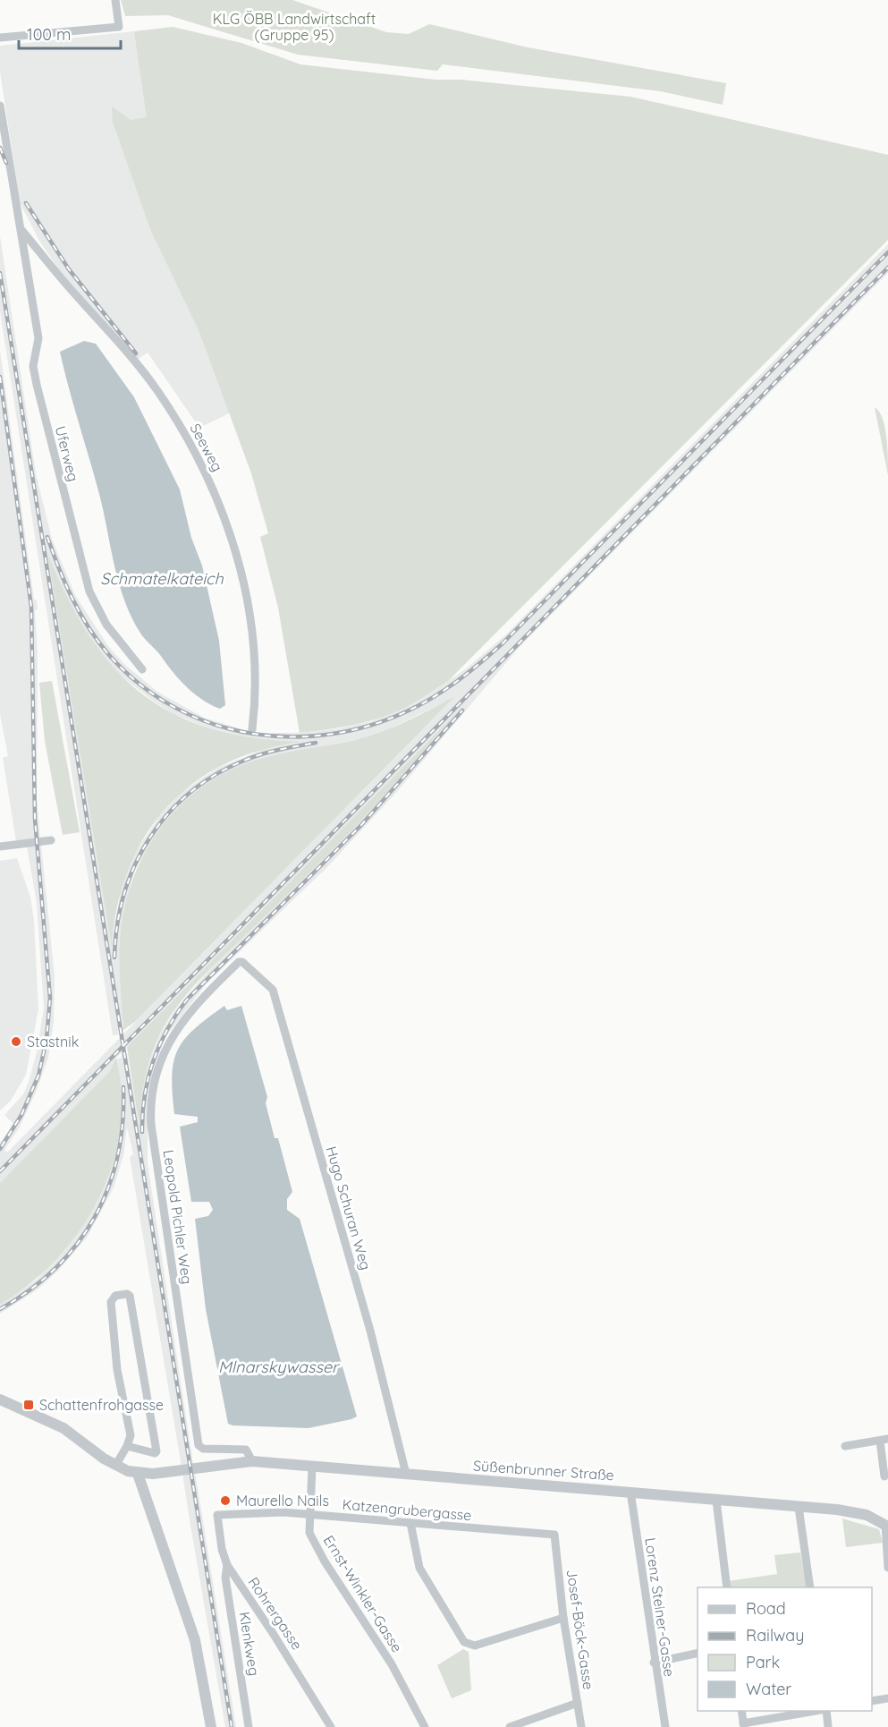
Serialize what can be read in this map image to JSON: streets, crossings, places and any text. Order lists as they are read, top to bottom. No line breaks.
{"streets":{"street":["Seeweg","Uferweg","Hugo Schuran Weg","Leopold Pichler Weg","Süßenbrunner Straße","Katzengrubergasse","Ernst-Winkler-Gasse","Lorenz Steiner-Gasse","Rohrergasse","Josef-Böck-Gasse","Klenkweg"]},"crossings":[["Seeweg","Uferweg"],["Hugo Schuran Weg","Leopold Pichler Weg"],["Hugo Schuran Weg","Süßenbrunner Straße"],["Leopold Pichler Weg","Süßenbrunner Straße"],["Süßenbrunner Straße","Ernst-Winkler-Gasse"],["Süßenbrunner Straße","Lorenz Steiner-Gasse"],["Katzengrubergasse","Ernst-Winkler-Gasse"],["Katzengrubergasse","Rohrergasse"],["Katzengrubergasse","Josef-Böck-Gasse"],["Rohrergasse","Klenkweg"]],"water":["Schmatelkateich","Mlnarskywasser"],"parks":["KLG ÖBB Landwirtschaft (Gruppe 95)"],"places":{"other":["Stastnik","Maurello Nails"],"transit":["Schattenfrohgasse"]},"legend":["Road","Railway","Park","Water"],"scale_bar":"100 m"}
